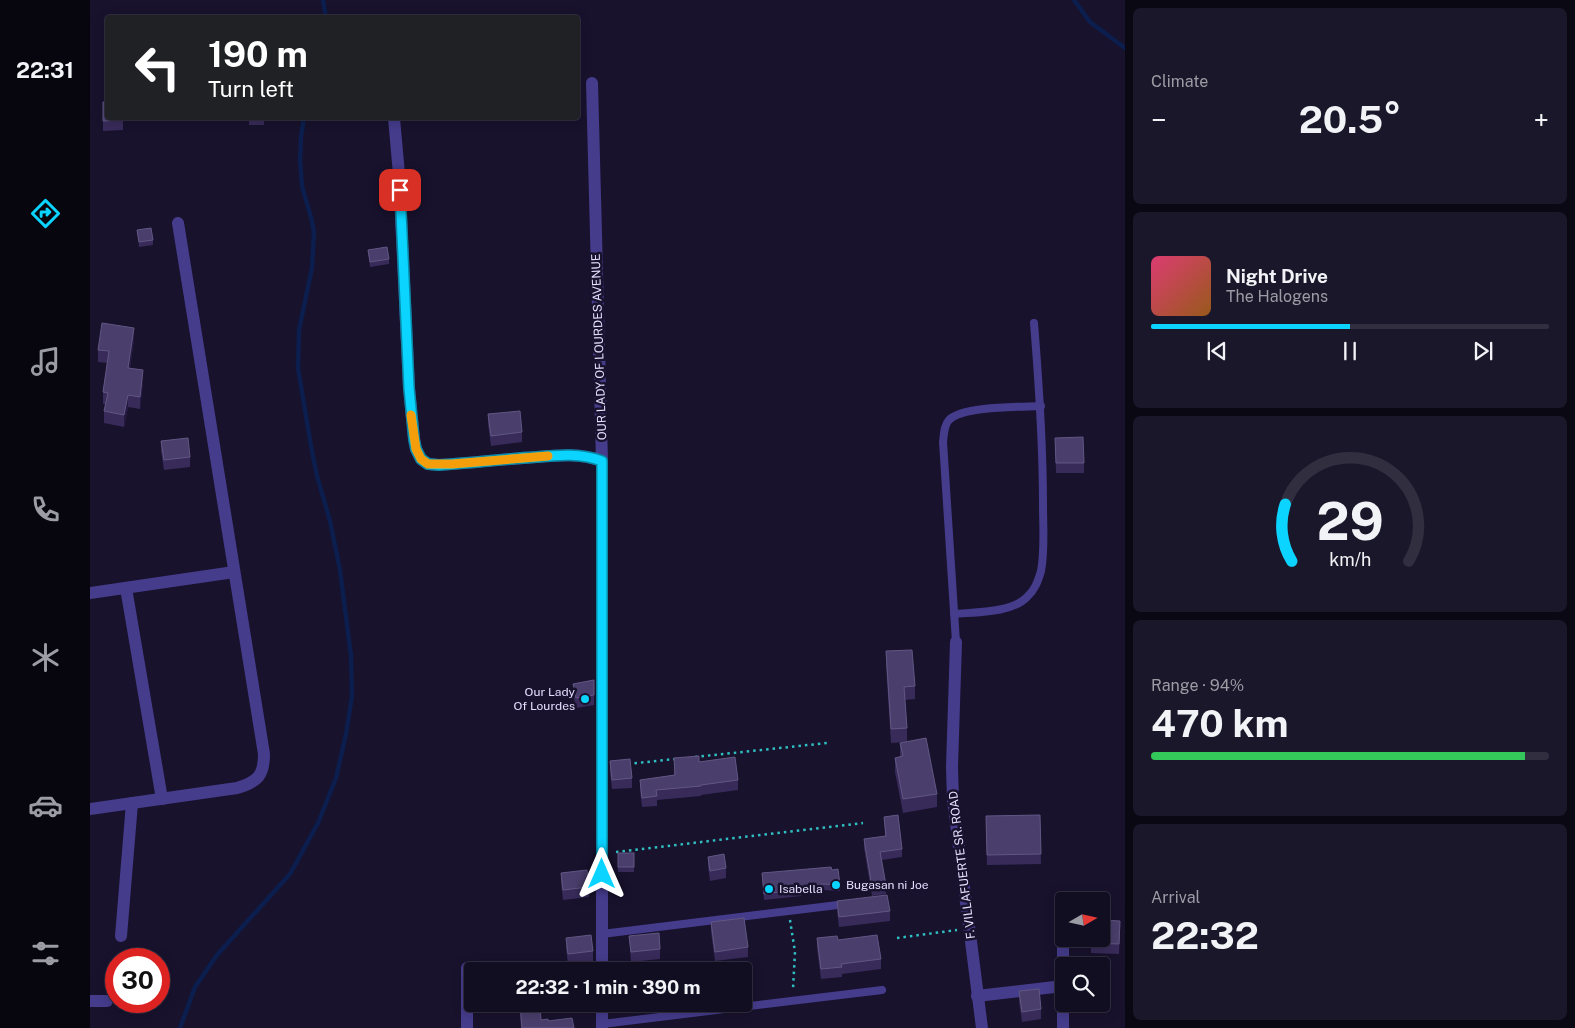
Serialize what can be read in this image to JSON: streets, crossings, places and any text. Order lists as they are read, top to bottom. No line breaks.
{"streets":{"street":["OUR LADY OF LOURDES AVENUE","F. VILLAFUERTE SR. ROAD"]},"places":["Our Lady Of Lourdes","Bugasan ni Joe","Isabella"],"north":"right","page":{"tabs":"22:31","tile":["Climate",["Range · 94%","470 km"],["Arrival","22:32"]],"turn":["190 m","Turn left"],"heat":["−","20.5°","+"],"song":["Night Drive","The Halogens"],"limit":"30","trip":"22:32 · 1 min · 390 m","gauge":["29","km/h"]}}
